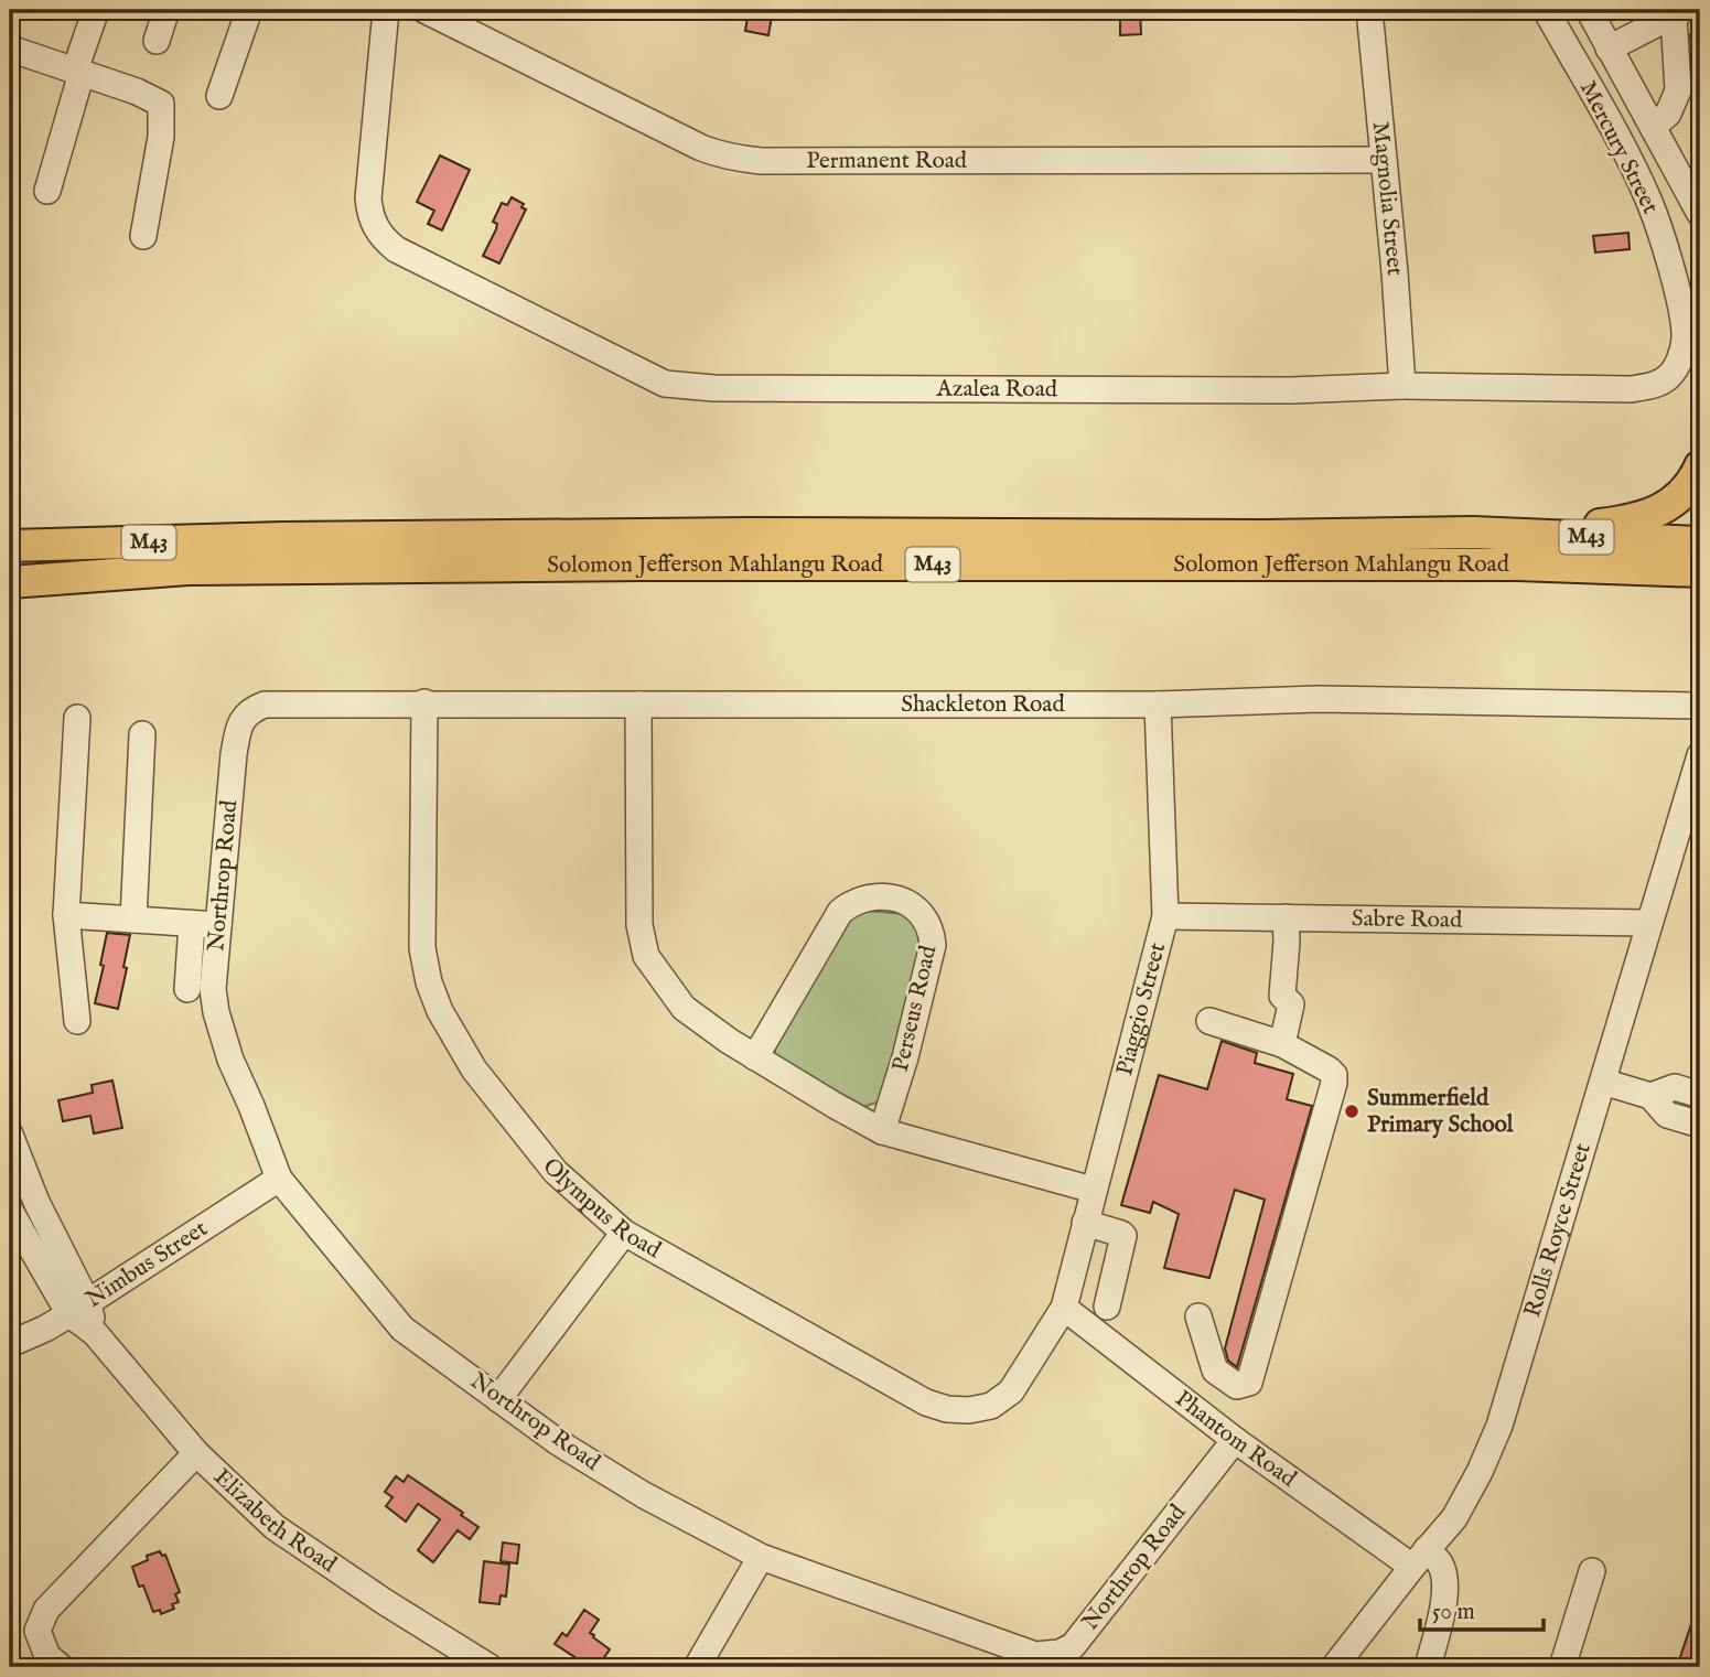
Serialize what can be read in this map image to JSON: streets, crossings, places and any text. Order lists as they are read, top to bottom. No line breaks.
{"streets":{"main road":["M43","Solomon Jefferson Mahlangu Road"],"street":["Mercury Street","Permanent Road","Magnolia Street","Azalea Road","Shackleton Road","Northrop Road","Sabre Road","Perseus Road","Piaggio Street","Olympus Road","Rolls Royce Street","Nimbus Street","Phantom Road","Elizabeth Road"]},"crossings":[["Mercury Street","Azalea Road"],["Permanent Road","Magnolia Street"],["Magnolia Street","Azalea Road"],["Shackleton Road","Northrop Road"],["Shackleton Road","Piaggio Street"],["Shackleton Road","Olympus Road"],["Northrop Road","Nimbus Street"],["Northrop Road","Phantom Road"],["Sabre Road","Piaggio Street"],["Sabre Road","Rolls Royce Street"],["Piaggio Street","Olympus Road"],["Piaggio Street","Phantom Road"],["Olympus Road","Phantom Road"],["Rolls Royce Street","Phantom Road"],["Nimbus Street","Elizabeth Road"]],"places":["Summerfield Primary School"],"scale_bar":"50 m"}
